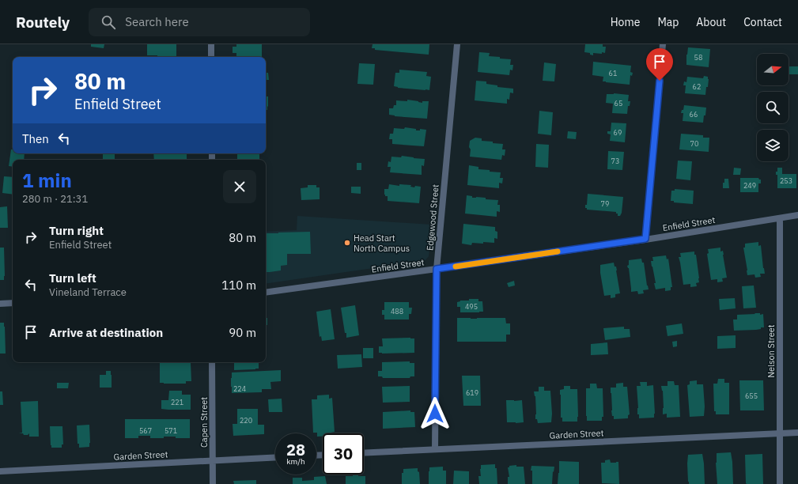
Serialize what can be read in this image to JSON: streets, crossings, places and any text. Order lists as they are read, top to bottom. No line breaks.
{"streets":{"street":["Edgewood Street","Enfield Street","Nelson Street","Capen Street","Garden Street"]},"crossings":[["Edgewood Street","Enfield Street"],["Edgewood Street","Garden Street"],["Enfield Street","Nelson Street"],["Nelson Street","Garden Street"],["Capen Street","Garden Street"]],"places":["Head Start North Campus"],"house_numbers":["58","61","62","65","66","69","70","73","253","249","79","495","488","224","619","655","221","220","567","571"],"north":"right","page":{"header":"Routely","search":"Search here","nav":["Home","Map","About","Contact"],"turn":["80 m","Enfield Street"],"then":"Then","heading":["1 min","280 m · 21:31"],"list":[{"name":"Turn right","note":"Enfield Street","value":"80 m"},{"name":"Turn left","note":"Vineland Terrace","value":"110 m"},{"name":"Arrive at destination","value":"90 m"}],"speed":"28 km/h","limit":"30"}}
